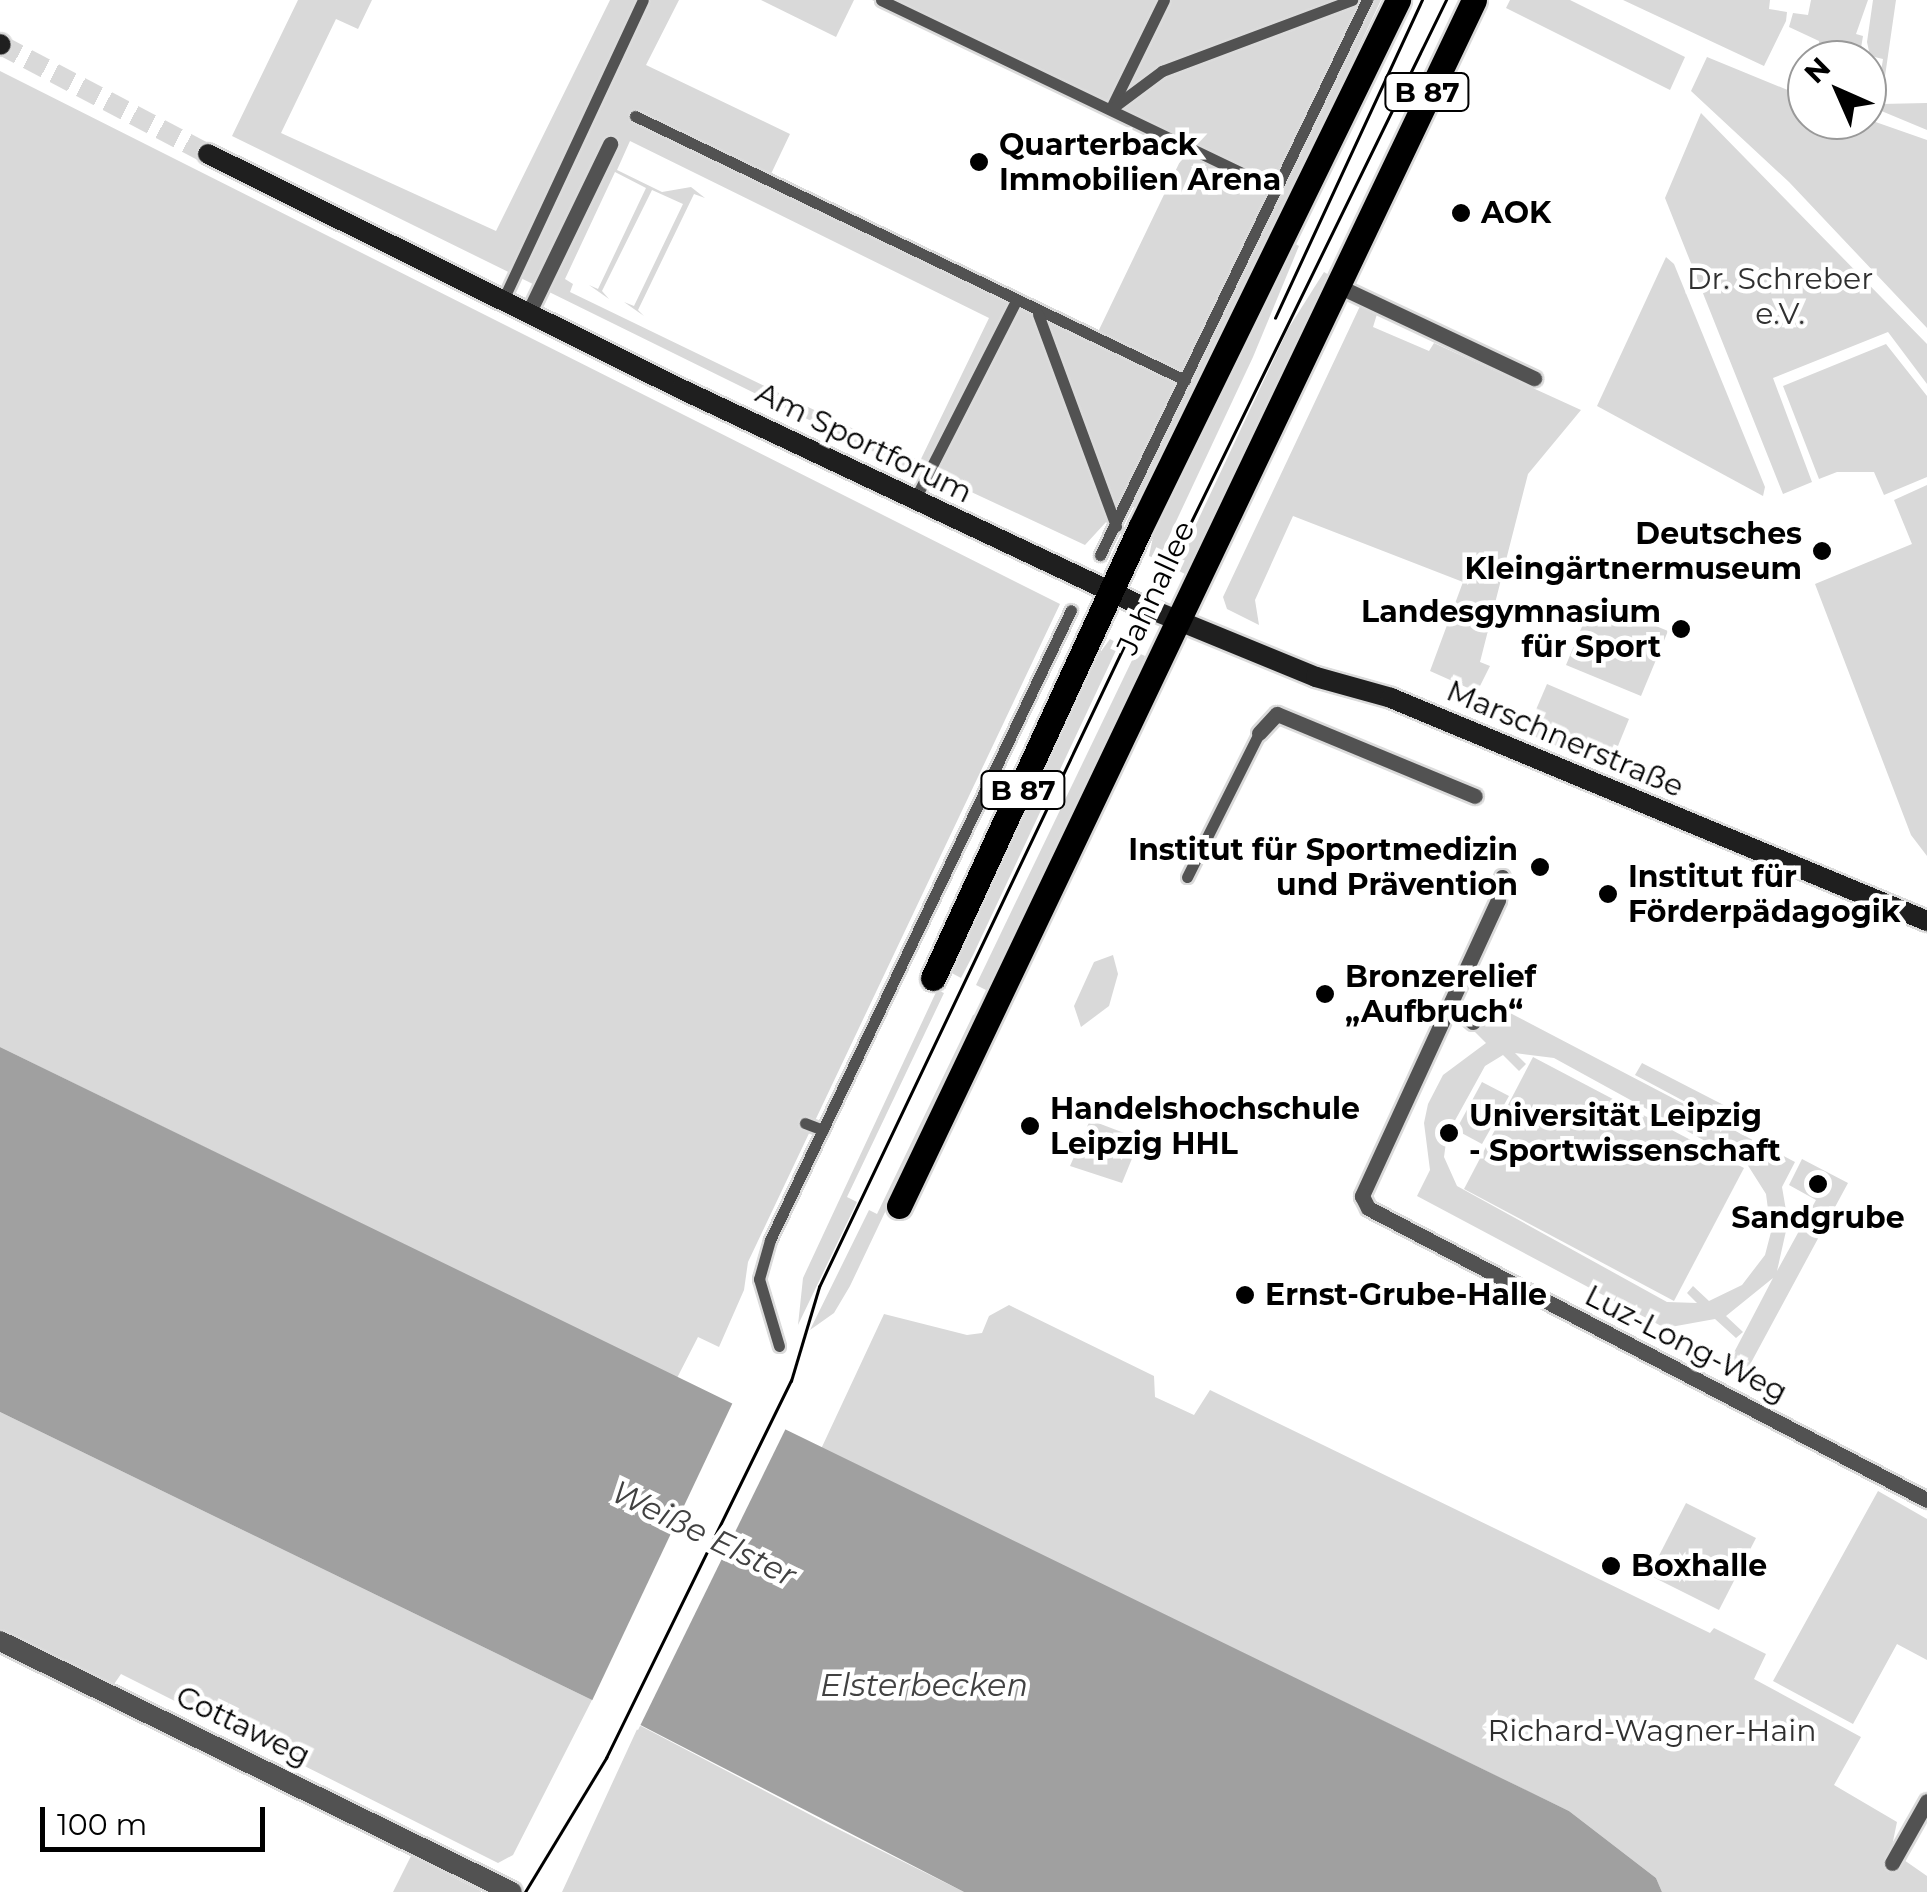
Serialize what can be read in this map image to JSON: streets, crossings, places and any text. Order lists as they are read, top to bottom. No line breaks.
{"streets":{"main road":["B 87","Am Sportforum","Jahnallee","Marschnerstraße"],"street":["Luz-Long-Weg","Cottaweg"]},"crossings":[["Am Sportforum","Jahnallee"],["Am Sportforum","Marschnerstraße"],["Jahnallee","Marschnerstraße"]],"water":["Weiße Elster","Elsterbecken"],"parks":["Dr. Schreber e.V.","Richard-Wagner-Hain"],"places":["Quarterback Immobilien Arena","AOK","Deutsches Kleingärtnermuseum","Landesgymnasium für Sport","Institut für Sportmedizin und Prävention","Institut für Förderpädagogik","Bronzerelief „Aufbruch“","Handelshochschule Leipzig HHL","Universität Leipzig - Sportwissenschaft","Sandgrube","Ernst-Grube-Halle","Boxhalle"],"scale_bar":"100 m","north":"top left"}
